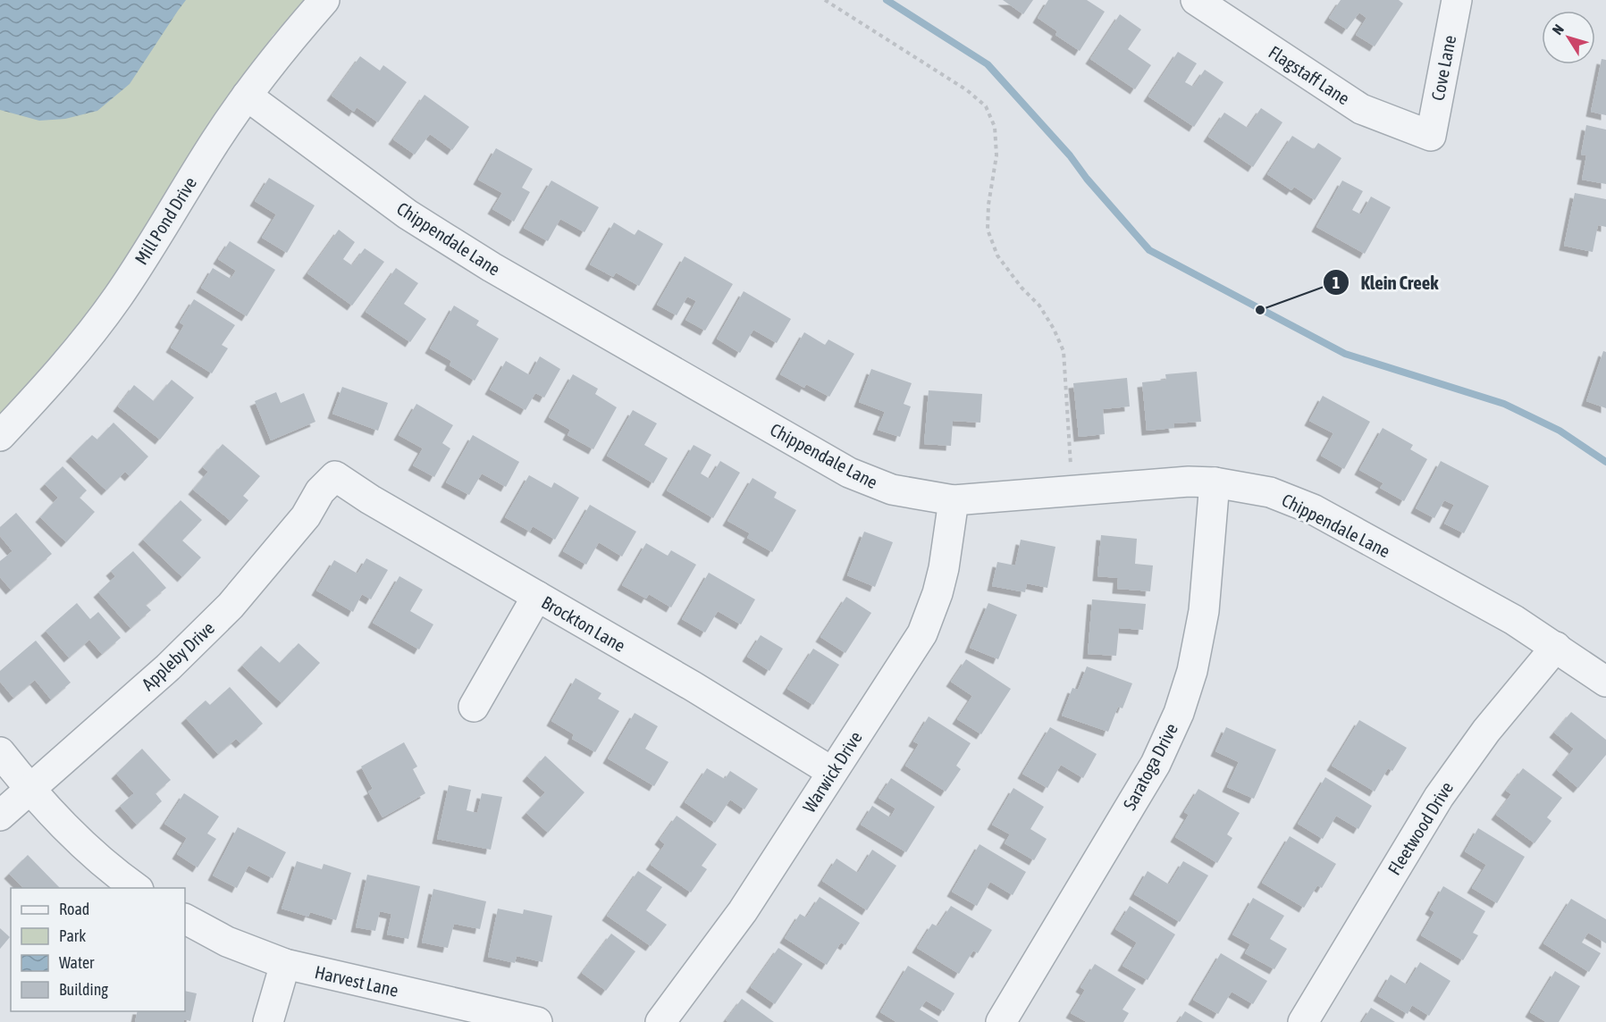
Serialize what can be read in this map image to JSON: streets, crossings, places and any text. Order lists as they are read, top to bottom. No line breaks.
{"streets":{"street":["Cove Lane","Flagstaff Lane","Mill Pond Drive","Chippendale Lane","Brockton Lane","Appleby Drive","Saratoga Drive","Warwick Drive","Fleetwood Drive","Harvest Lane"]},"crossings":[["Cove Lane","Flagstaff Lane"],["Mill Pond Drive","Chippendale Lane"],["Chippendale Lane","Saratoga Drive"],["Chippendale Lane","Warwick Drive"],["Chippendale Lane","Fleetwood Drive"],["Brockton Lane","Appleby Drive"],["Brockton Lane","Warwick Drive"]],"places":["Klein Creek"],"legend":["Road","Park","Water","Building"],"north":"top left"}
